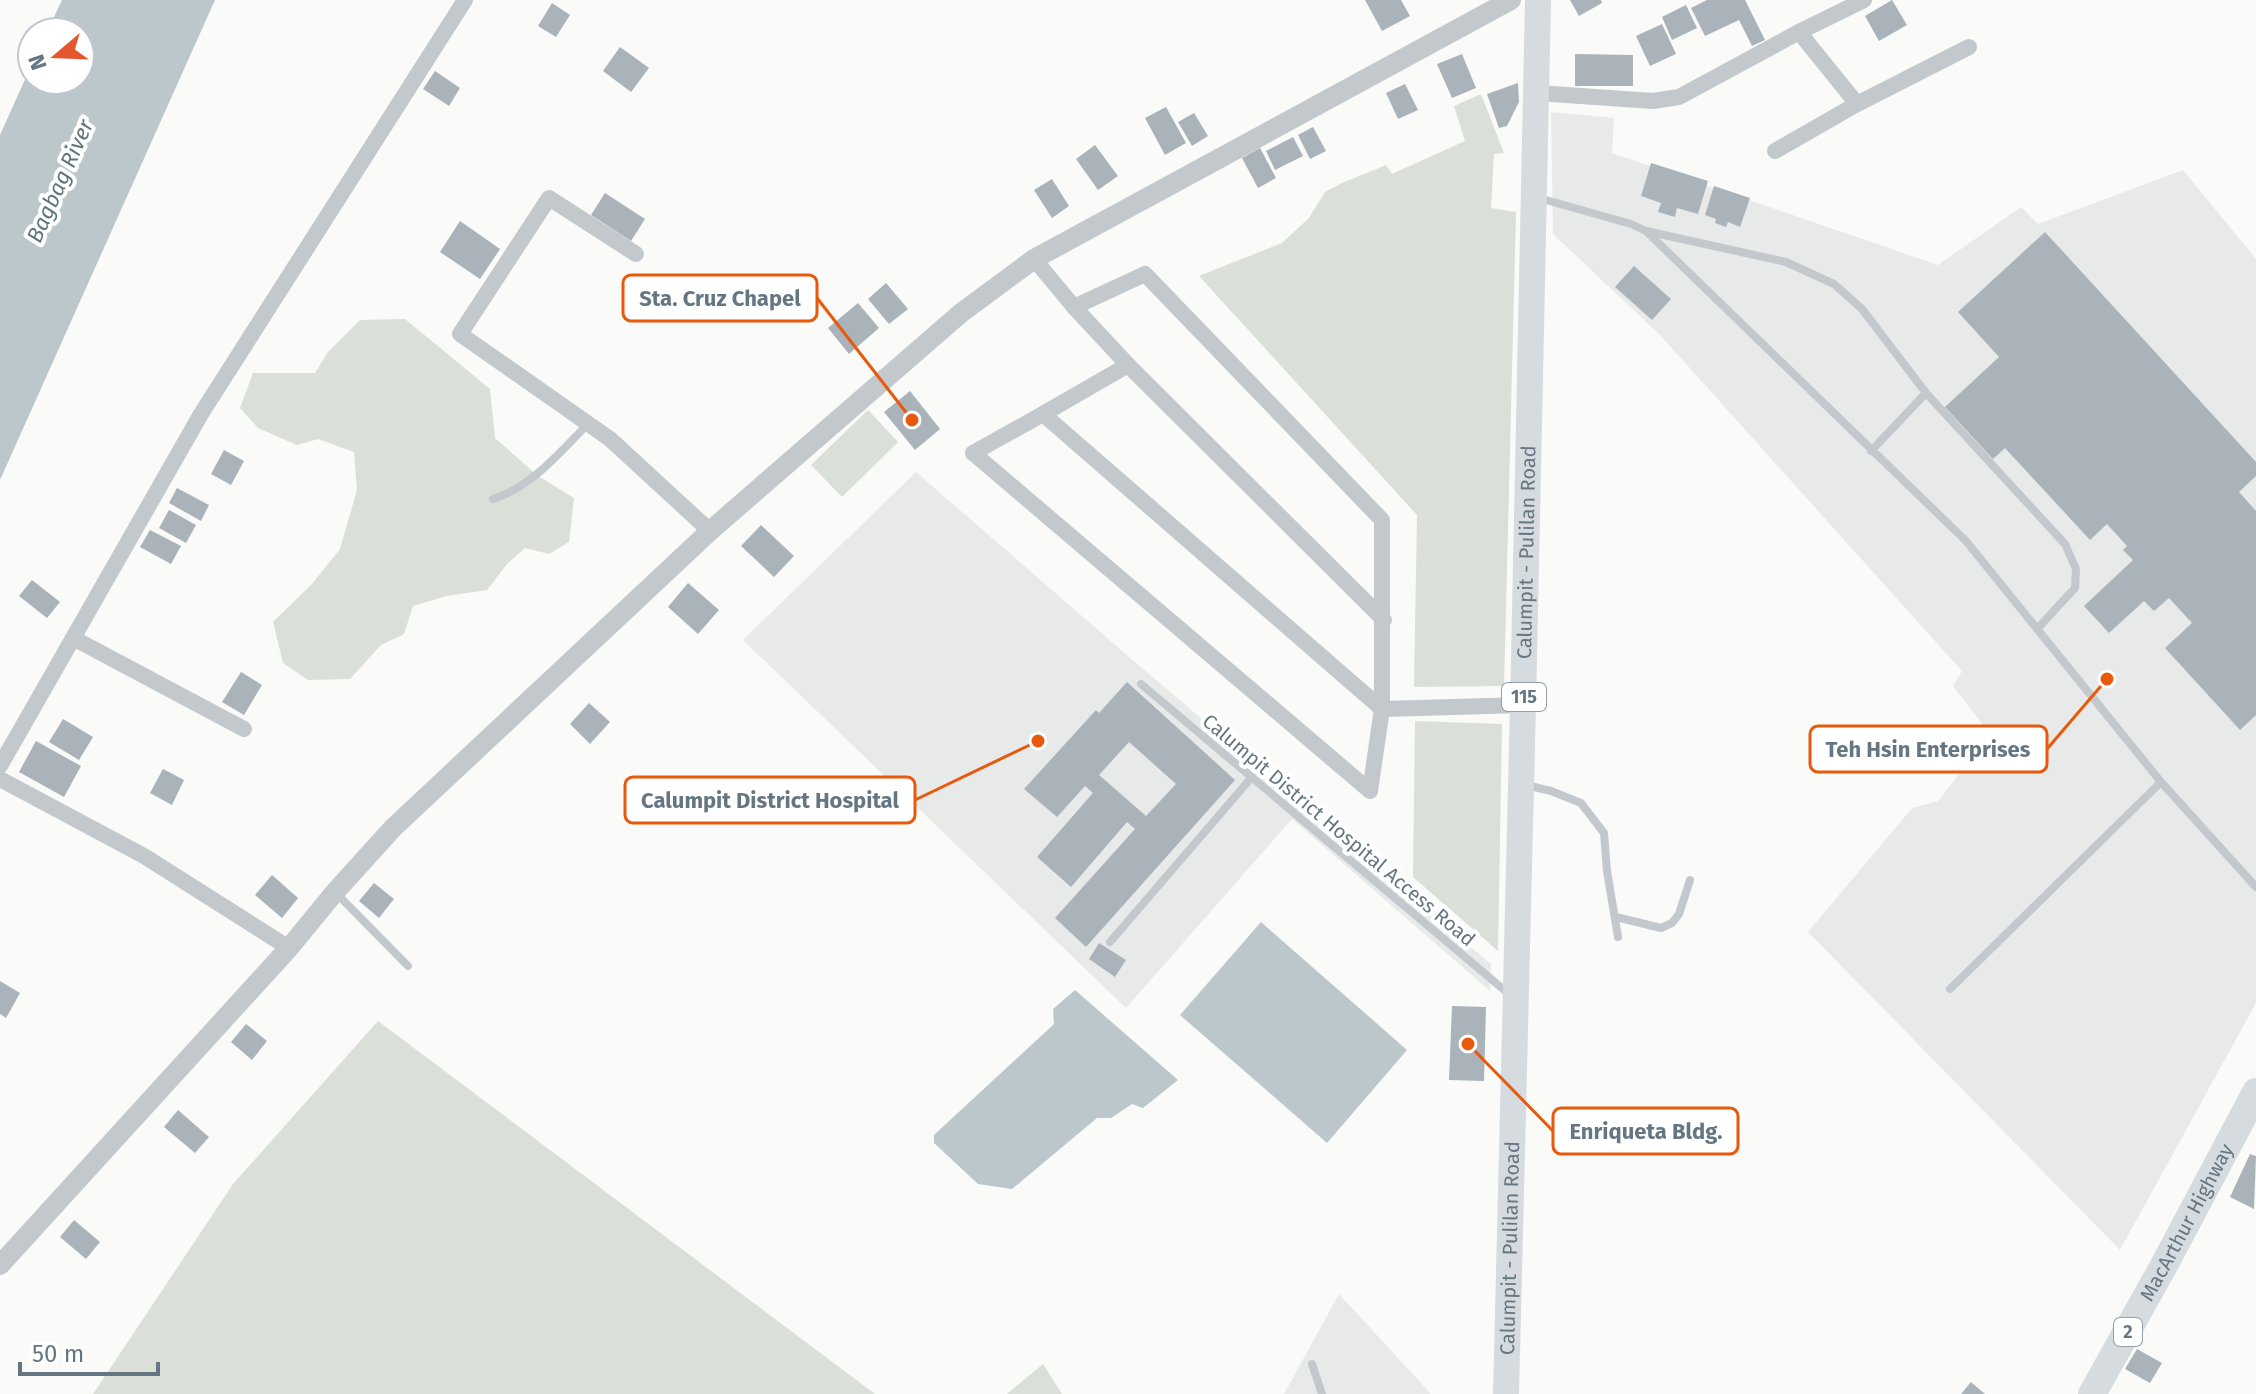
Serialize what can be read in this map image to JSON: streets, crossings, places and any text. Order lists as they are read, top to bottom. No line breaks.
{"streets":{"highway":["MacArthur Highway","2"],"main road":["Calumpit - Pulilan Road","115"],"lane":["Calumpit District Hospital Access Road"]},"crossings":[["Calumpit - Pulilan Road","Calumpit District Hospital Access Road"]],"water":["Bagbag River"],"places":["Sta. Cruz Chapel","Teh Hsin Enterprises","Calumpit District Hospital","Enriqueta Bldg."],"scale_bar":"50 m","north":"left"}
